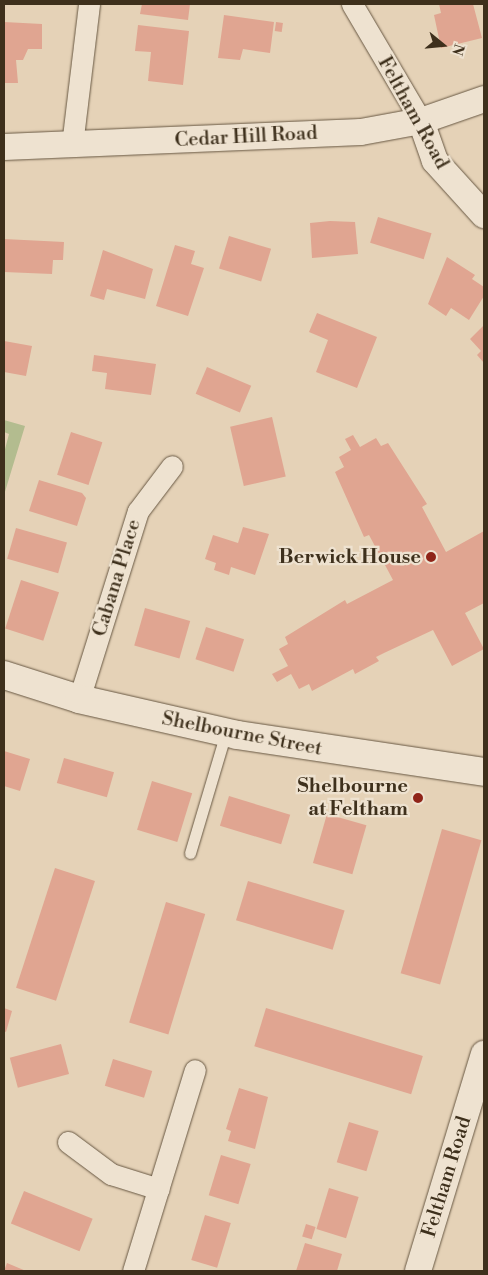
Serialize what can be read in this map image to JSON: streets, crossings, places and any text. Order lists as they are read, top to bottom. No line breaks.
{"streets":{"main road":["Shelbourne Street"],"street":["Feltham Road","Cedar Hill Road","Cabana Place"]},"crossings":[["Feltham Road","Cedar Hill Road"],["Cabana Place","Shelbourne Street"]],"places":["Berwick House","Shelbourne at Feltham"],"north":"right"}
